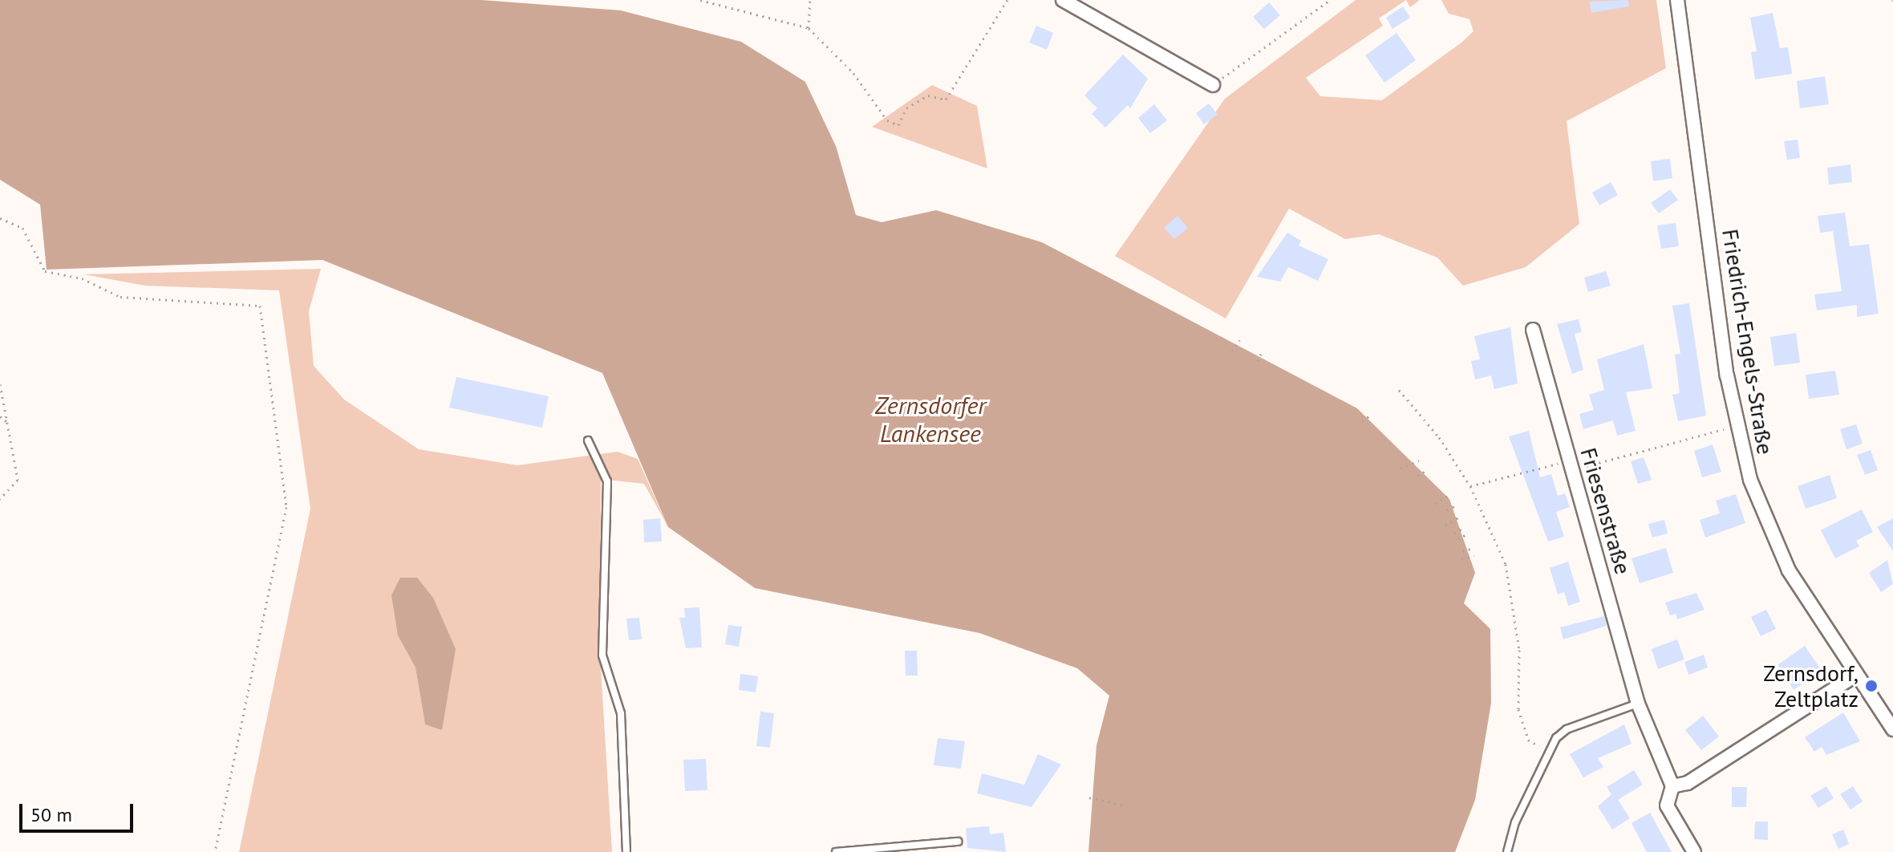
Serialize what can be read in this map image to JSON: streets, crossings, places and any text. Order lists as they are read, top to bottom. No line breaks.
{"streets":{"street":["Friedrich-Engels-Straße","Friesenstraße"]},"water":["Zernsdorfer Lankensee"],"places":["Zernsdorf, Zeltplatz"],"scale_bar":"50 m"}
